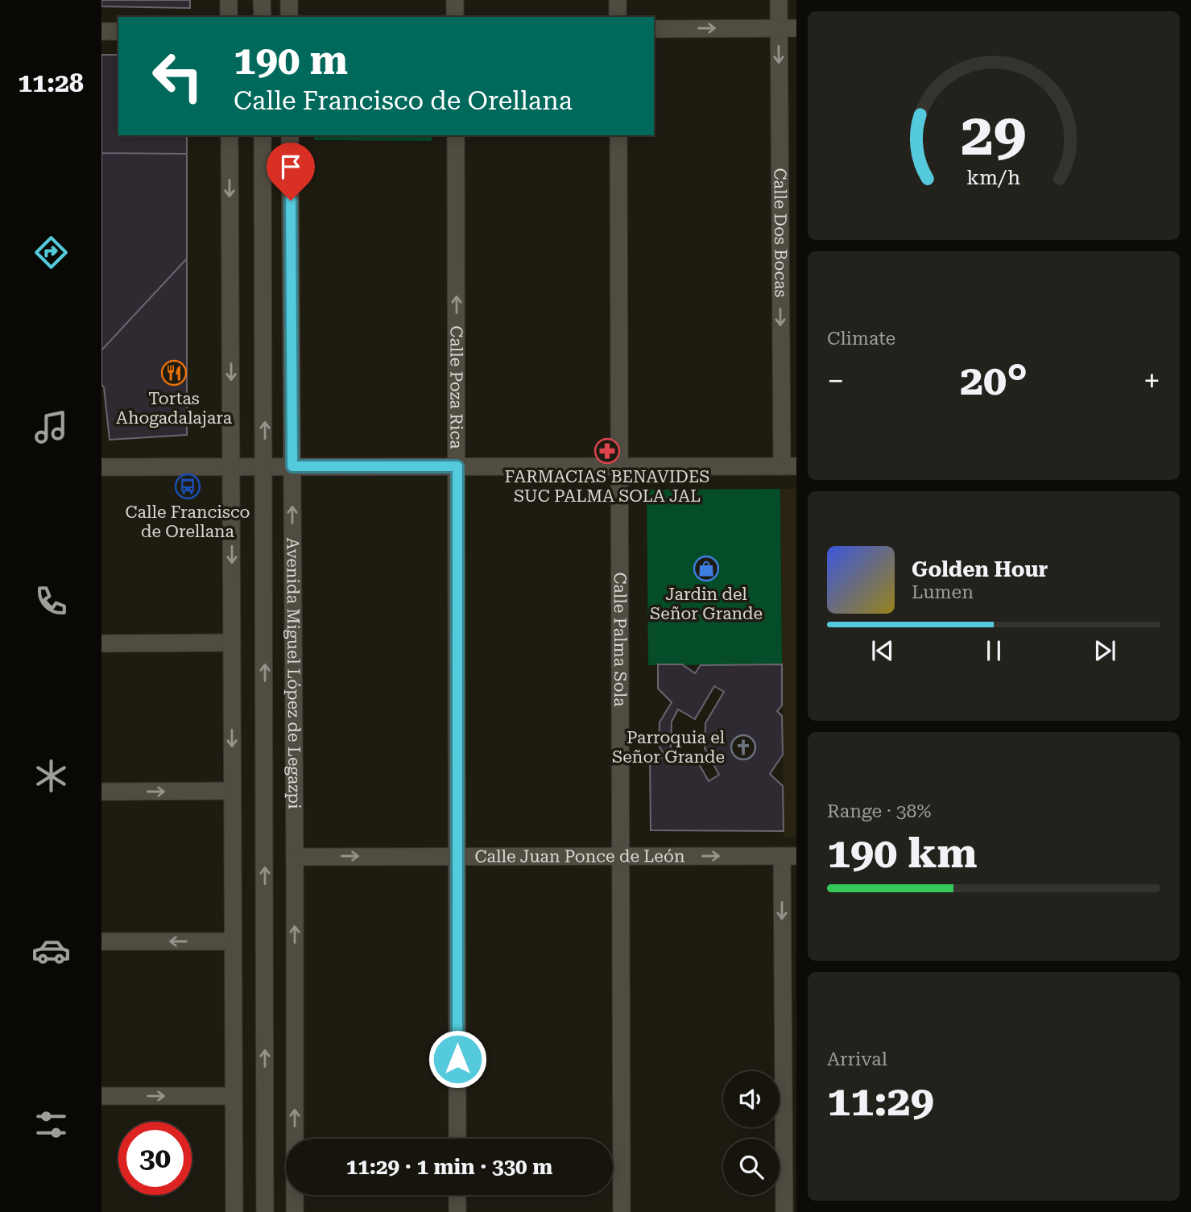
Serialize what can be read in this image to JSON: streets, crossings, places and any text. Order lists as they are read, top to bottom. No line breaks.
{"streets":{"street":["Calle Dos Bocas","Calle Poza Rica","Calle Palma Sola","Avenida Miguel López de Legazpi","Calle Juan Ponce de León"]},"crossings":[["Calle Poza Rica","Calle Juan Ponce de León"],["Calle Palma Sola","Calle Juan Ponce de León"],["Avenida Miguel López de Legazpi","Calle Juan Ponce de León"]],"one_way":["Calle Dos Bocas","Calle Juan Ponce de León"],"places":{"restaurant":["Tortas Ahogadalajara"],"pharmacy":["FARMACIAS BENAVIDES SUC PALMA SOLA JAL"],"bus stop":["Calle Francisco de Orellana"],"shop":["Jardin del Señor Grande"],"church":["Parroquia el Señor Grande"]},"page":{"tabs":"11:28","turn":["190 m","Calle Francisco de Orellana"],"tile":["Climate",["Range · 38%","190 km"],["Arrival","11:29"]],"heat":["−","20°","+"],"song":["Golden Hour","Lumen"],"limit":"30","trip":"11:29 · 1 min · 330 m","gauge":["29","km/h"]}}
